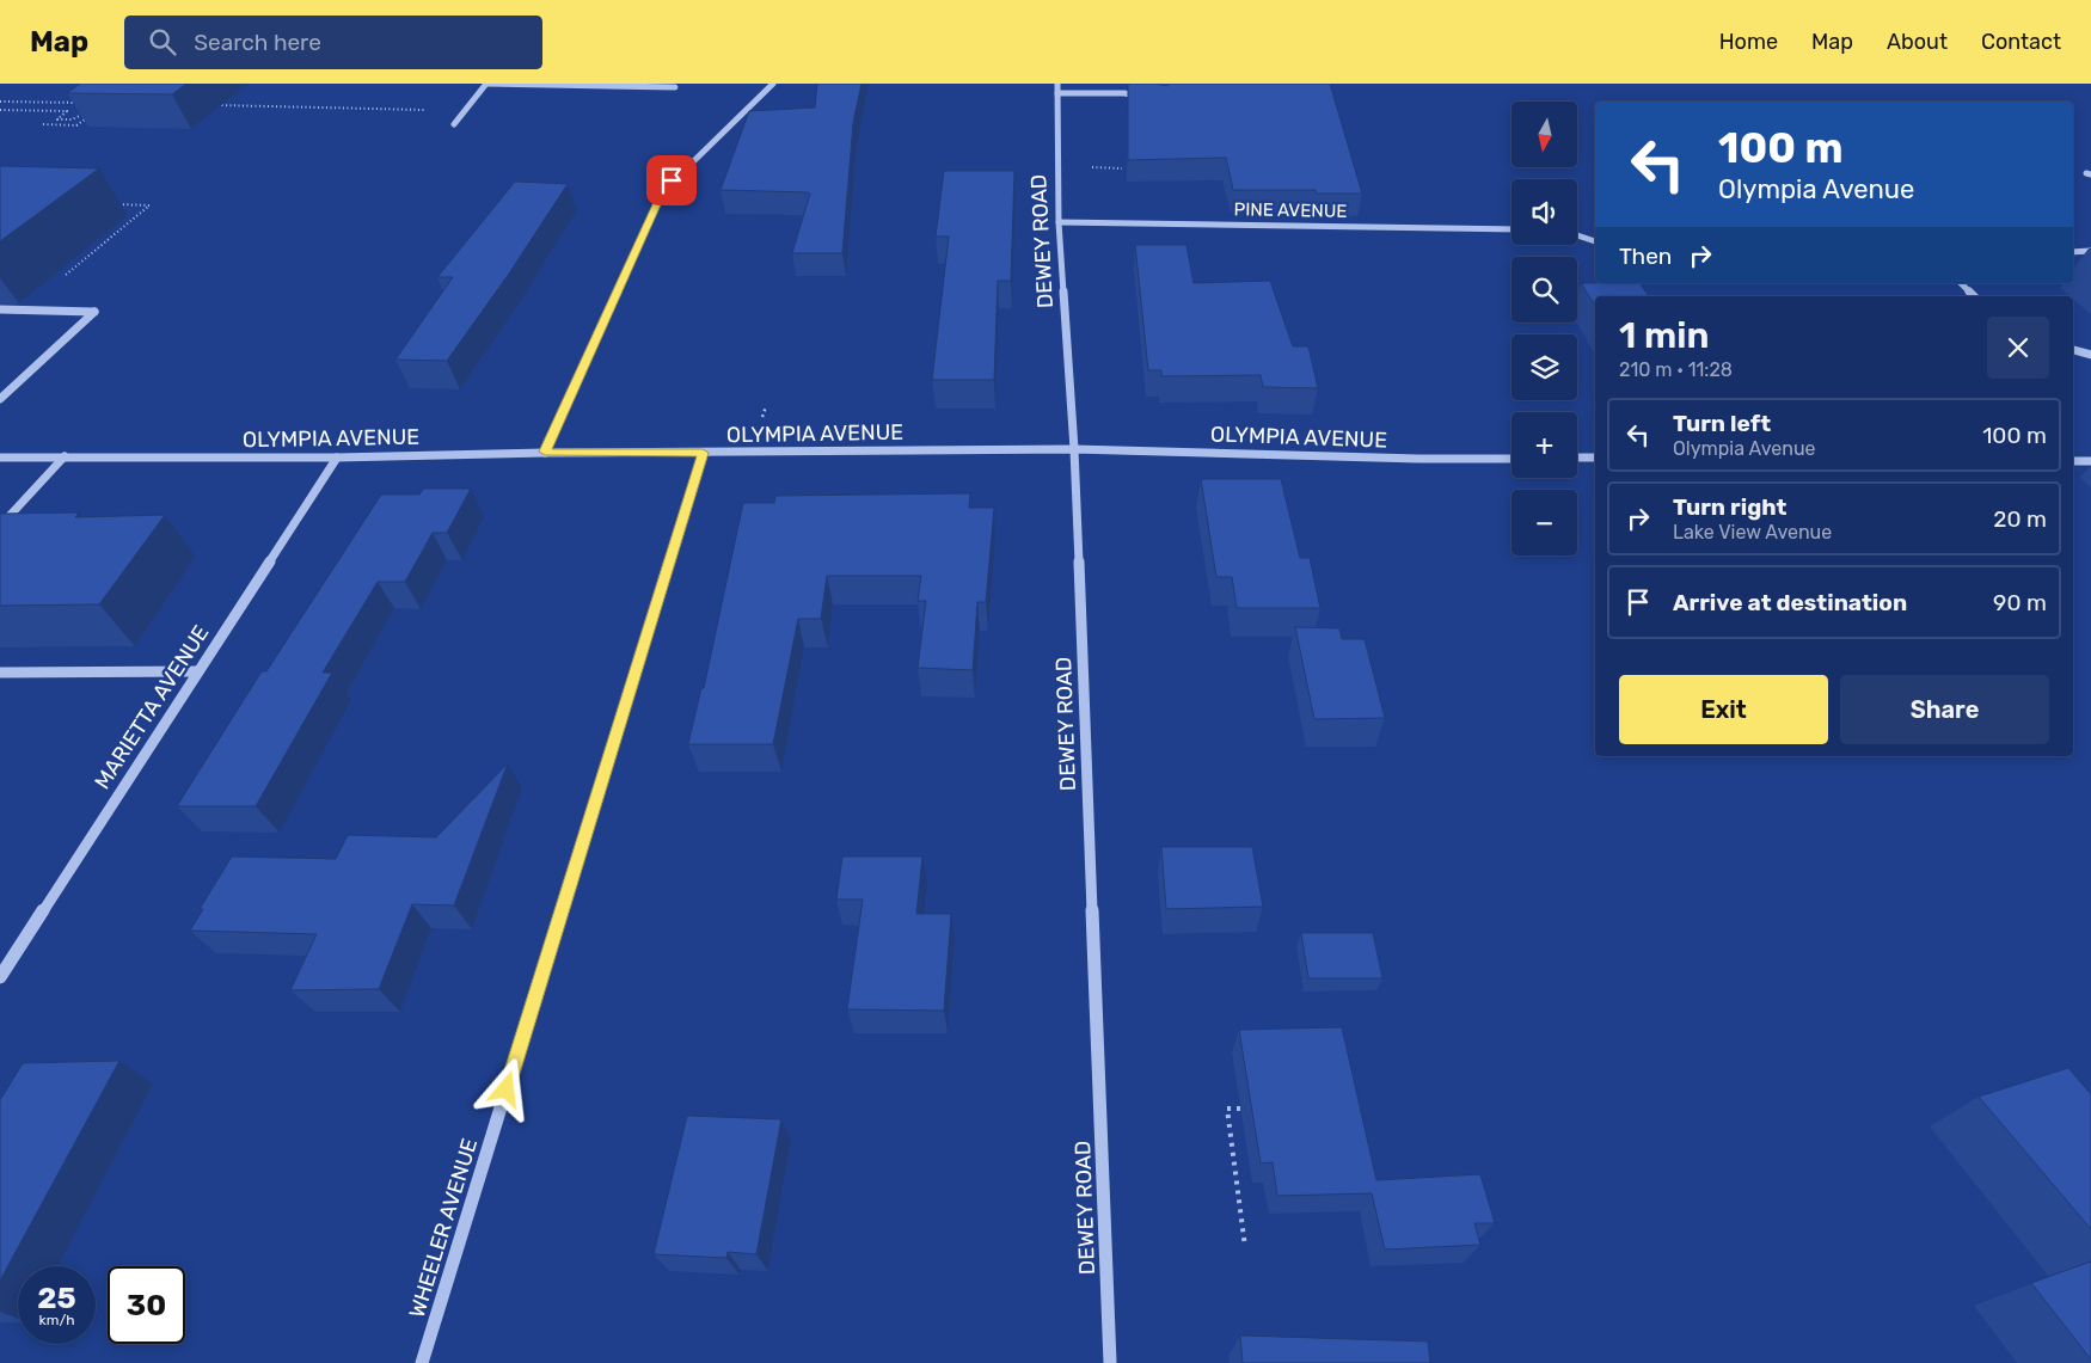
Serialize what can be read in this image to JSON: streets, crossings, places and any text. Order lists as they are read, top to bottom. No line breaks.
{"streets":{"street":["PINE AVENUE","DEWEY ROAD","OLYMPIA AVENUE","MARIETTA AVENUE","WHEELER AVENUE"]},"crossings":[["PINE AVENUE","DEWEY ROAD"],["DEWEY ROAD","OLYMPIA AVENUE"],["OLYMPIA AVENUE","MARIETTA AVENUE"],["OLYMPIA AVENUE","WHEELER AVENUE"]],"north":"bottom","page":{"header":"Map","search":"Search here","nav":["Home","Map","About","Contact"],"map_buttons":["+","−"],"turn":["100 m","Olympia Avenue"],"then":"Then","heading":["1 min","210 m · 11:28"],"list":[{"name":"Turn left","note":"Olympia Avenue","value":"100 m"},{"name":"Turn right","note":"Lake View Avenue","value":"20 m"},{"name":"Arrive at destination","value":"90 m"}],"buttons":["Exit","Share"],"speed":"25 km/h","limit":"30"}}
